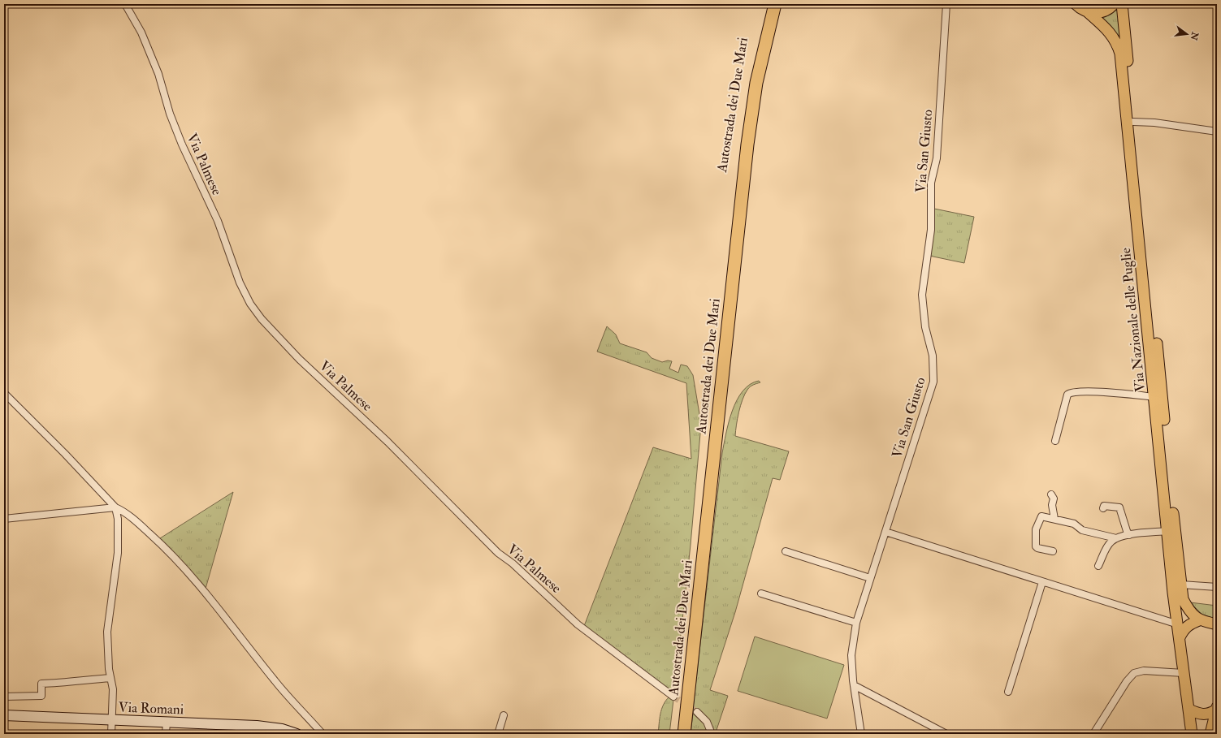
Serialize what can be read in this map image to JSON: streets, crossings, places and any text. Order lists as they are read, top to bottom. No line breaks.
{"streets":{"highway":["Autostrada dei Due Mari"],"main road":["Via Nazionale delle Puglie"],"street":["Via San Giusto","Via Palmese","Via Romani"]},"north":"right"}
